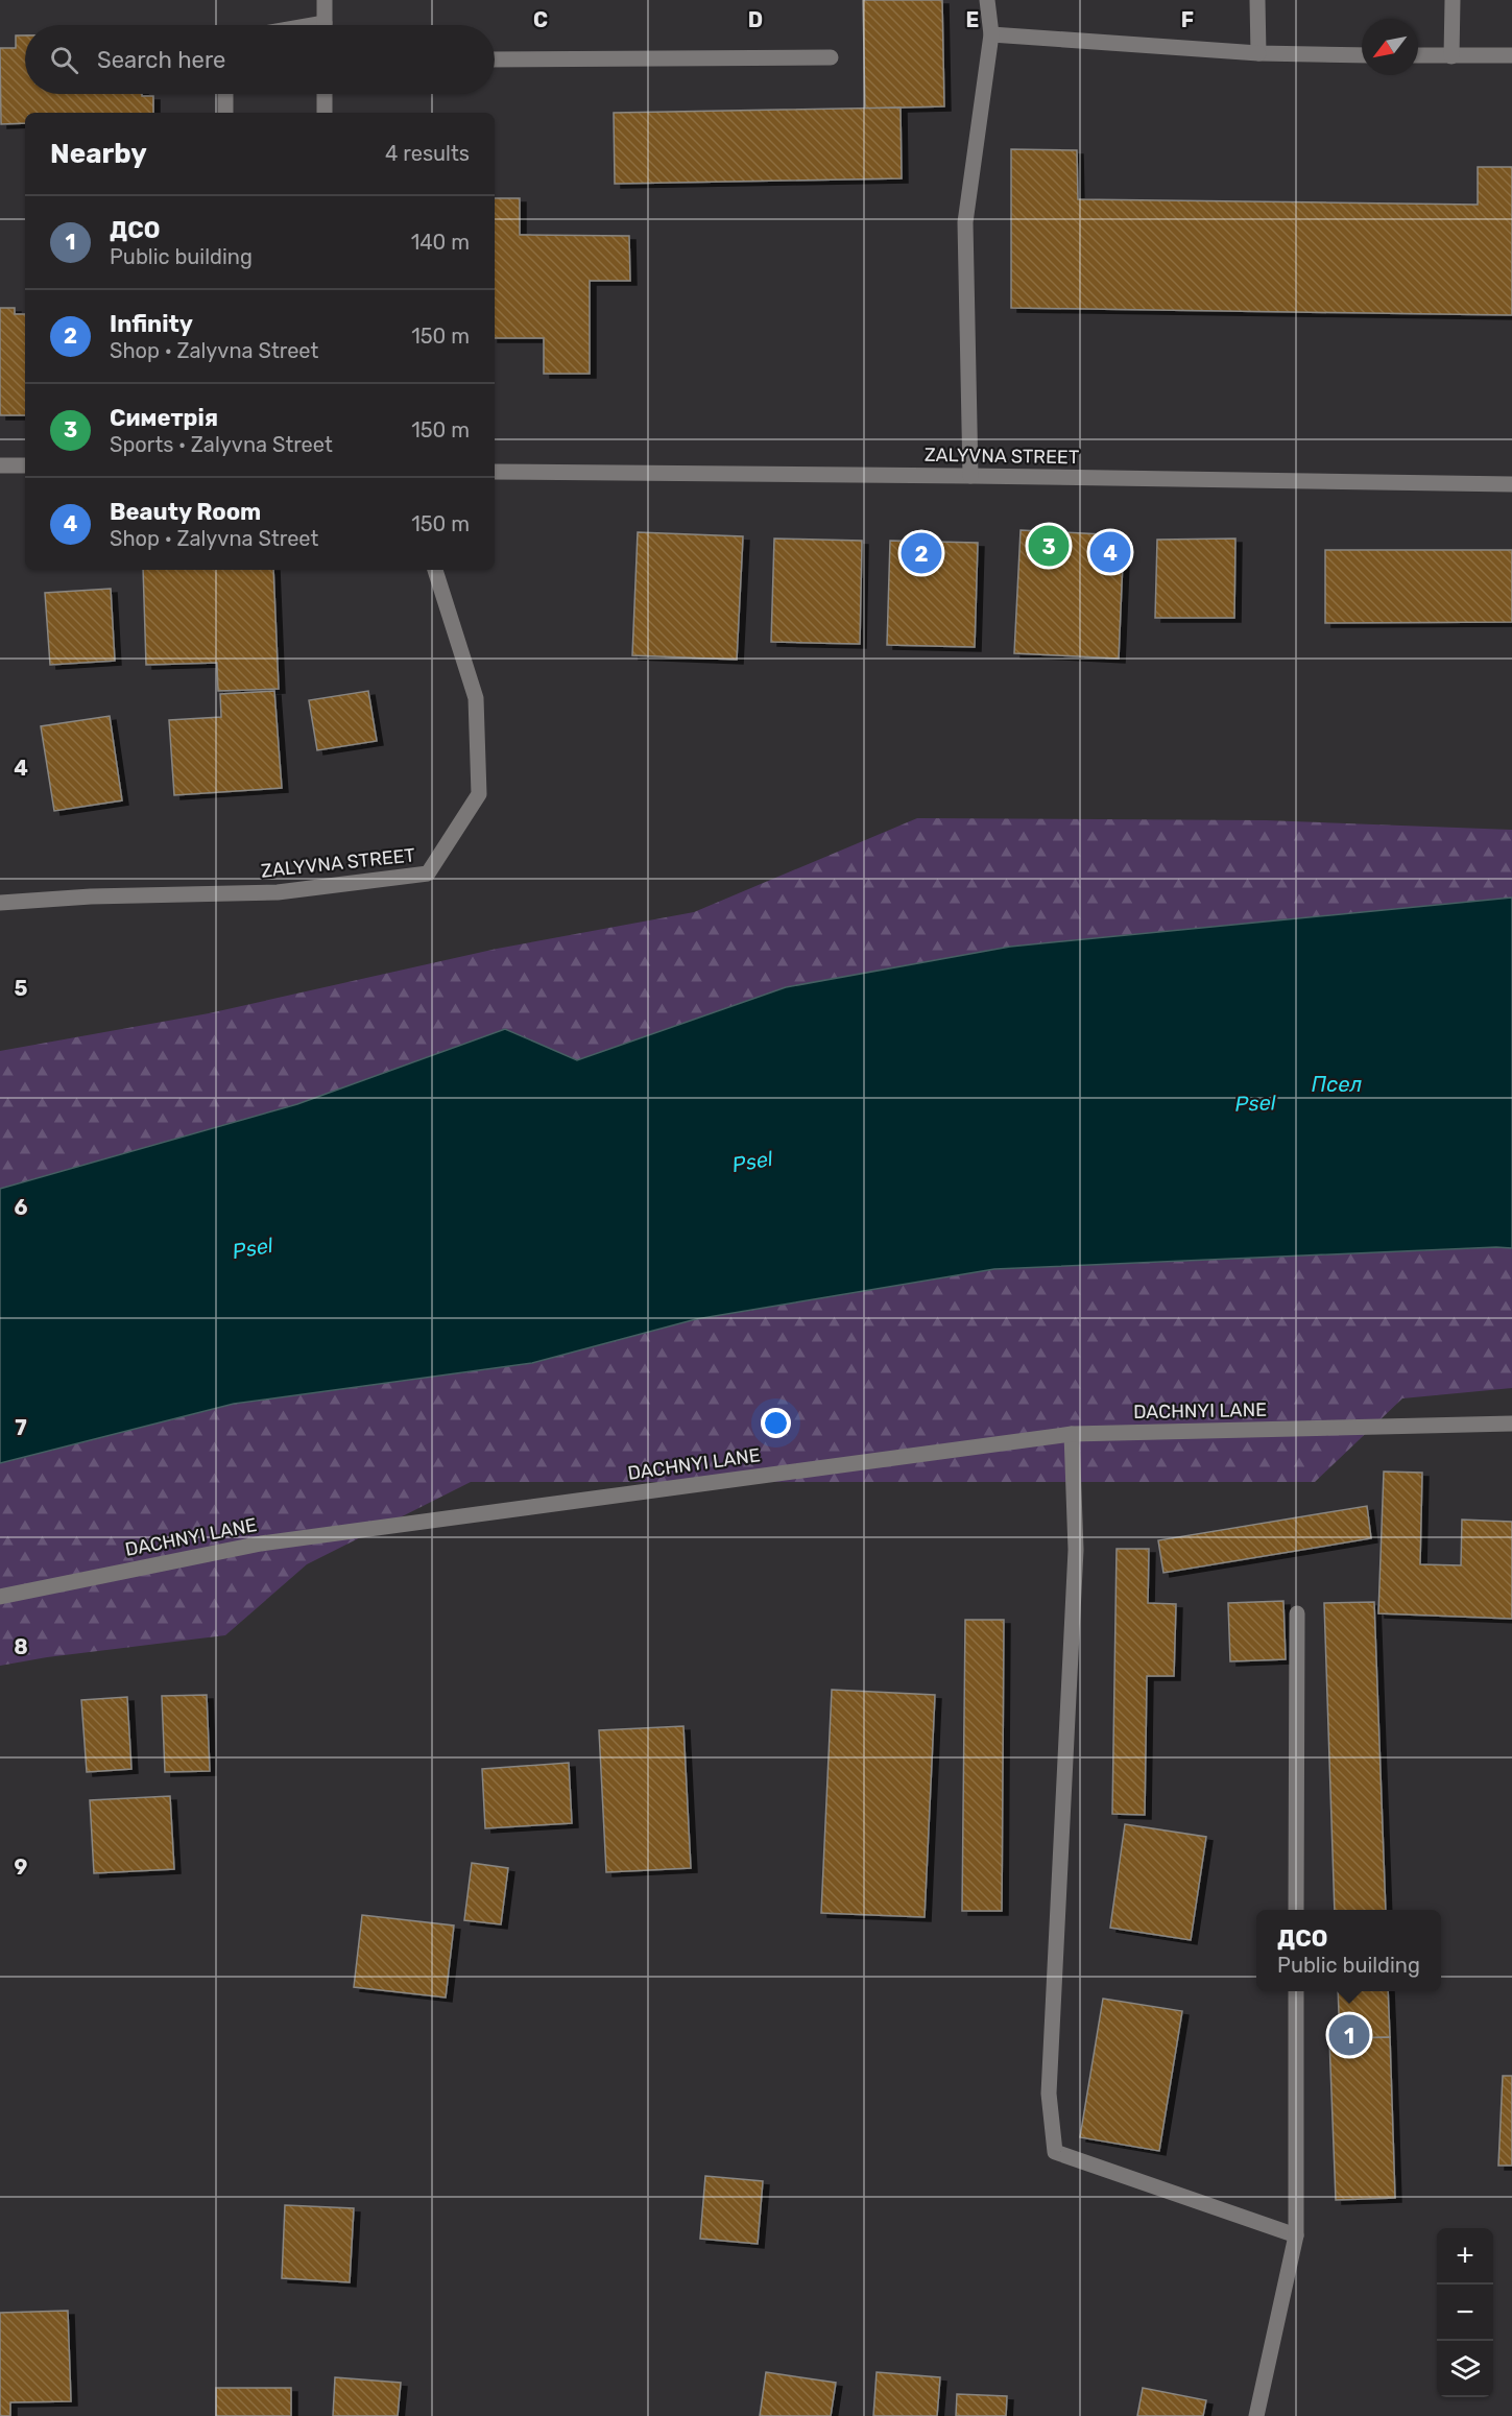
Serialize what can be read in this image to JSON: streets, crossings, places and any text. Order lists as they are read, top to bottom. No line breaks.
{"streets":{"street":["ZALYVNA STREET","DACHNYI LANE"]},"water":["Псел","Psel"],"north":"bottom left","page":{"search":"Search here","heading":["Nearby","4 results"],"list":[{"mark":"1","name":"ДСО","note":"Public building","value":"140 m"},{"mark":"2","name":"Infinity","note":"Shop · Zalyvna Street","value":"150 m"},{"mark":"3","name":"Симетрія","note":"Sports · Zalyvna Street","value":"150 m"},{"mark":"4","name":"Beauty Room","note":"Shop · Zalyvna Street","value":"150 m"}],"pins":["3","4","2","1"],"popup":["ДСО","Public building"],"map_buttons":["+","−"]},"grid":{"columns":["C","D","E","F"],"rows":["4","5","6","7","8","9"]}}
